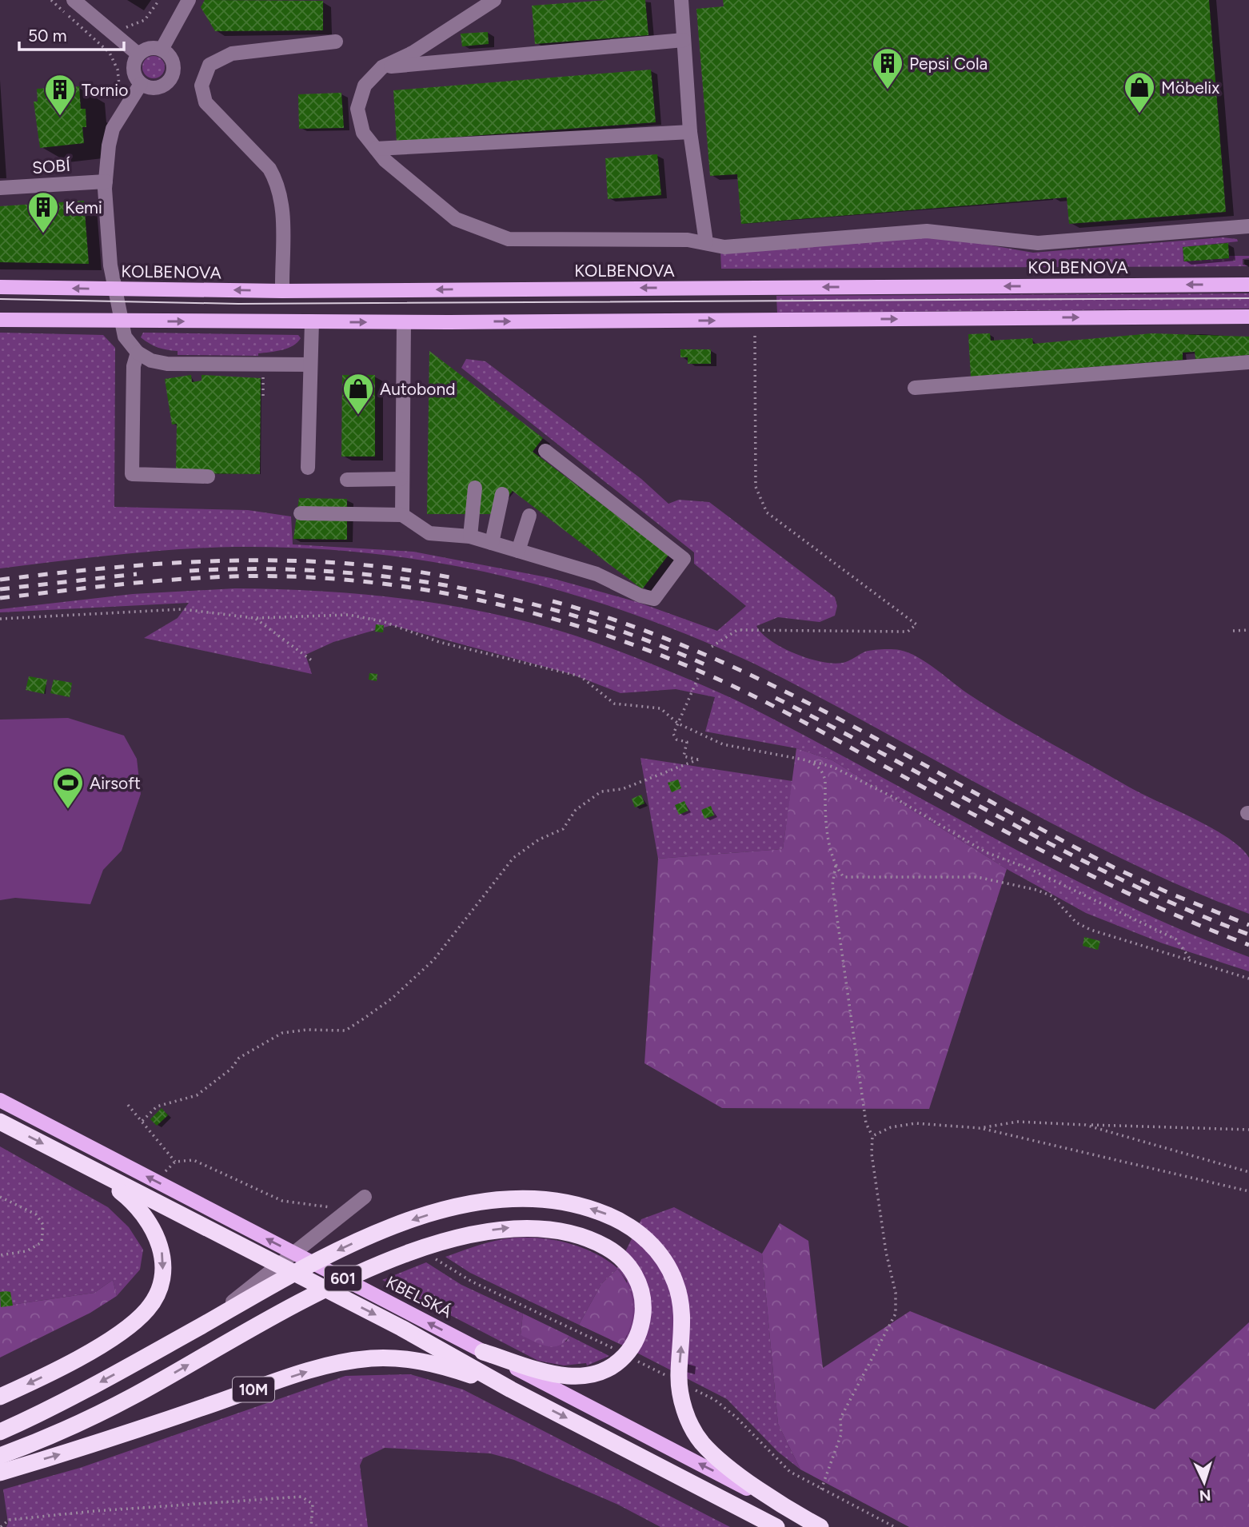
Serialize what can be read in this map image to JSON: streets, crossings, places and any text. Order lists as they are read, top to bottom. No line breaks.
{"streets":{"highway":["601","KBELSKÁ","10M"],"main road":["KOLBENOVA"],"street":["SOBÍ"]},"crossings":[["601","10M"]],"one_way":["KBELSKÁ"],"places":{"building":["Pepsi Cola","Tornio","Kemi"],"shop":["Möbelix","Autobond"],"sports":["Airsoft"]},"scale_bar":"50 m","north":"bottom"}
